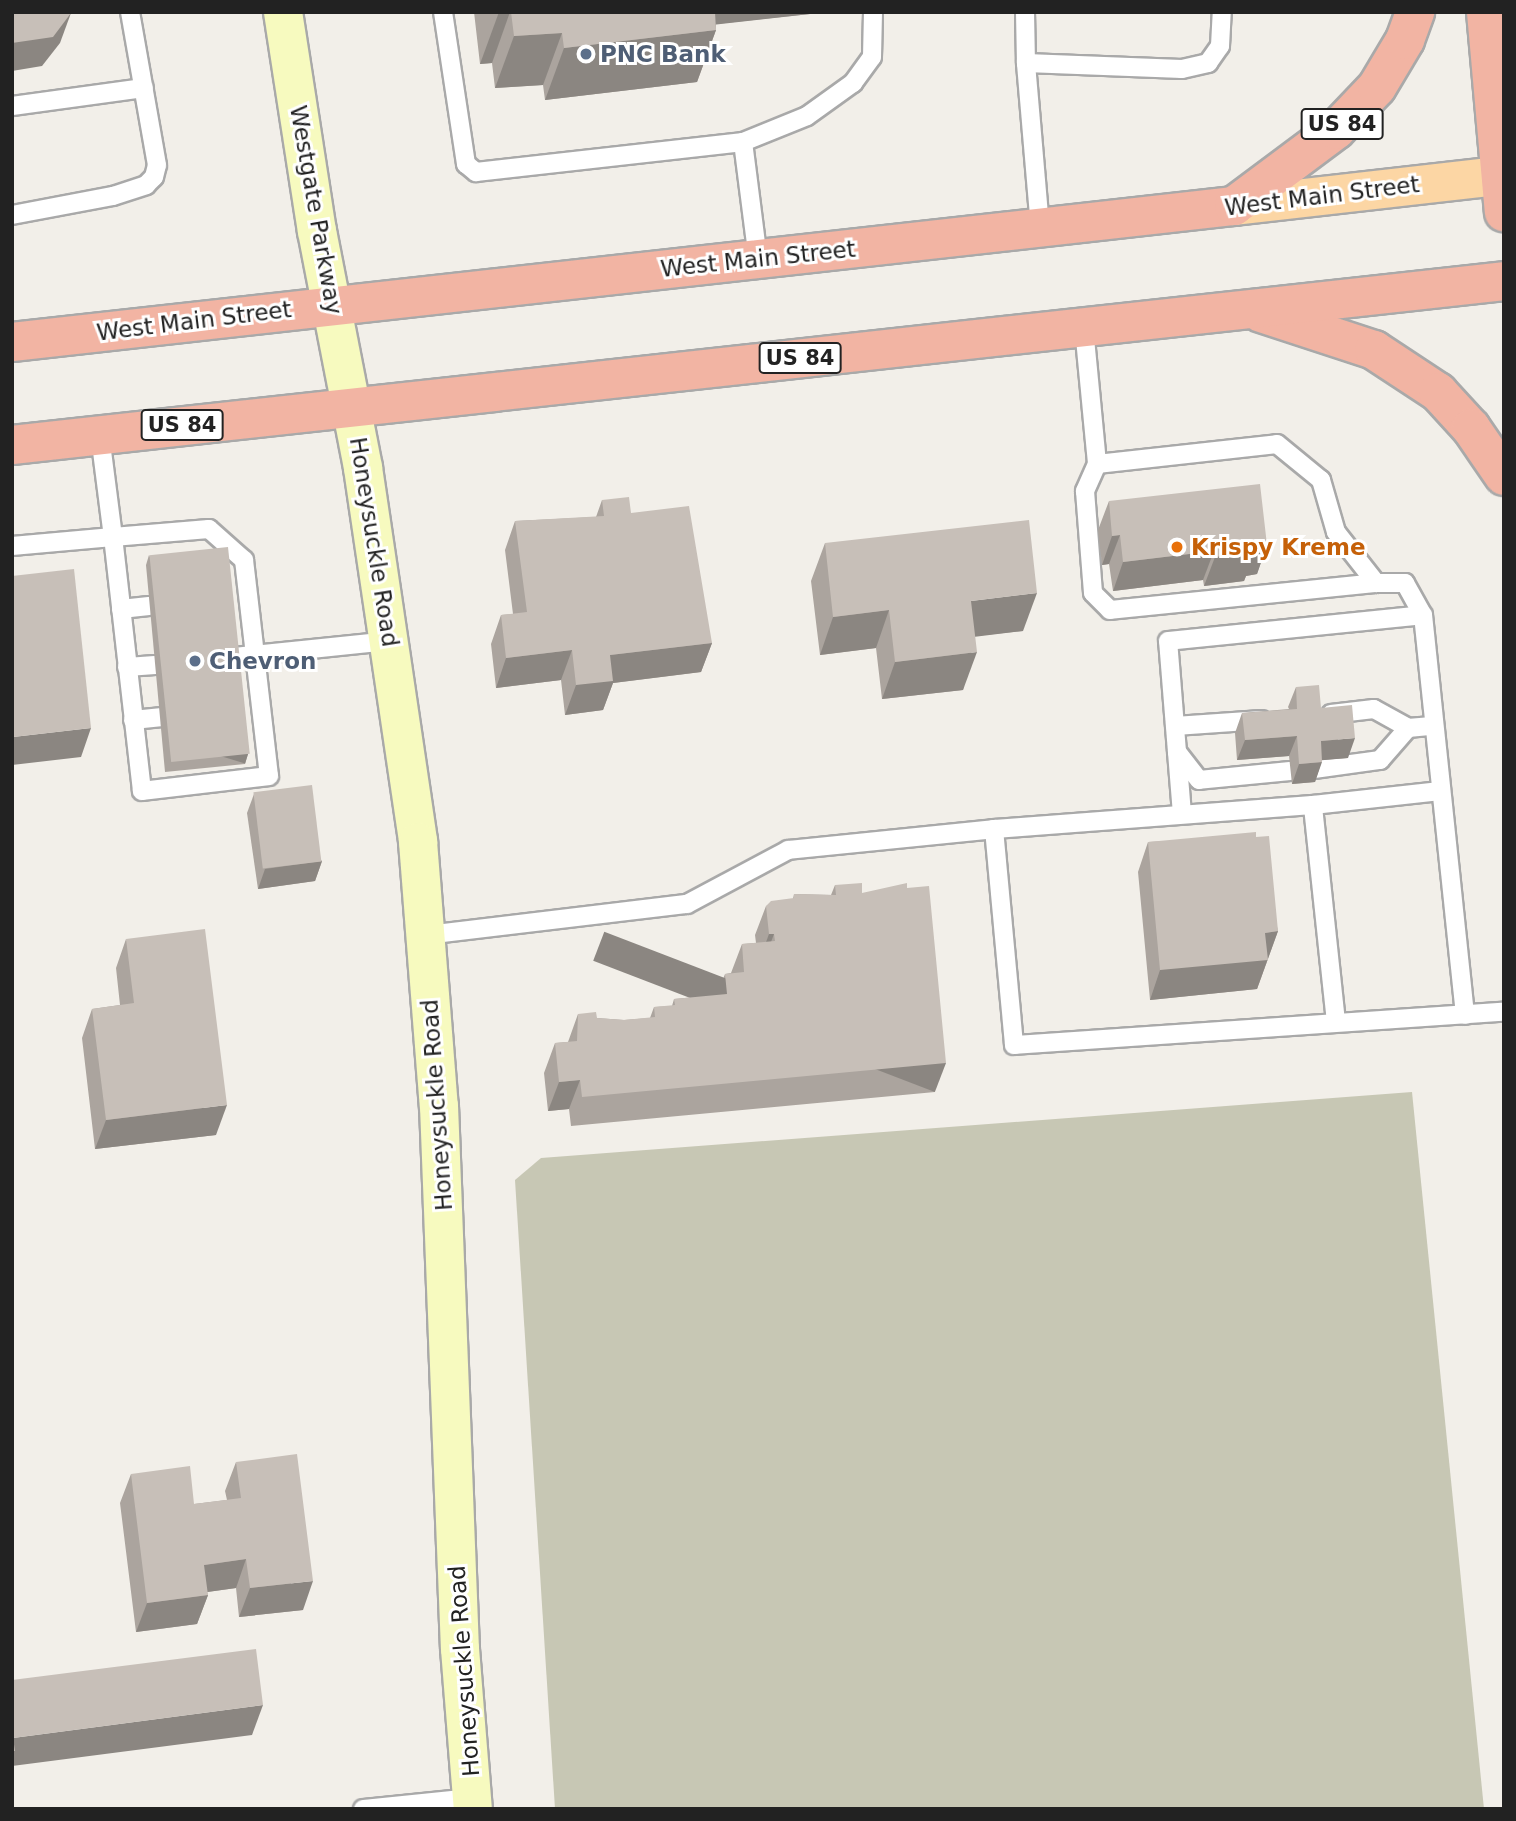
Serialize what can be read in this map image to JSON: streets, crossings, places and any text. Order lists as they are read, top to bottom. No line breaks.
{"streets":{"highway":["US 84","West Main Street"],"main road":["Westgate Parkway","Honeysuckle Road"]},"crossings":[["US 84","West Main Street"],["US 84","Westgate Parkway"],["US 84","Honeysuckle Road"],["West Main Street","Westgate Parkway"],["Westgate Parkway","Honeysuckle Road"]],"places":["PNC Bank","Krispy Kreme","Chevron"]}
